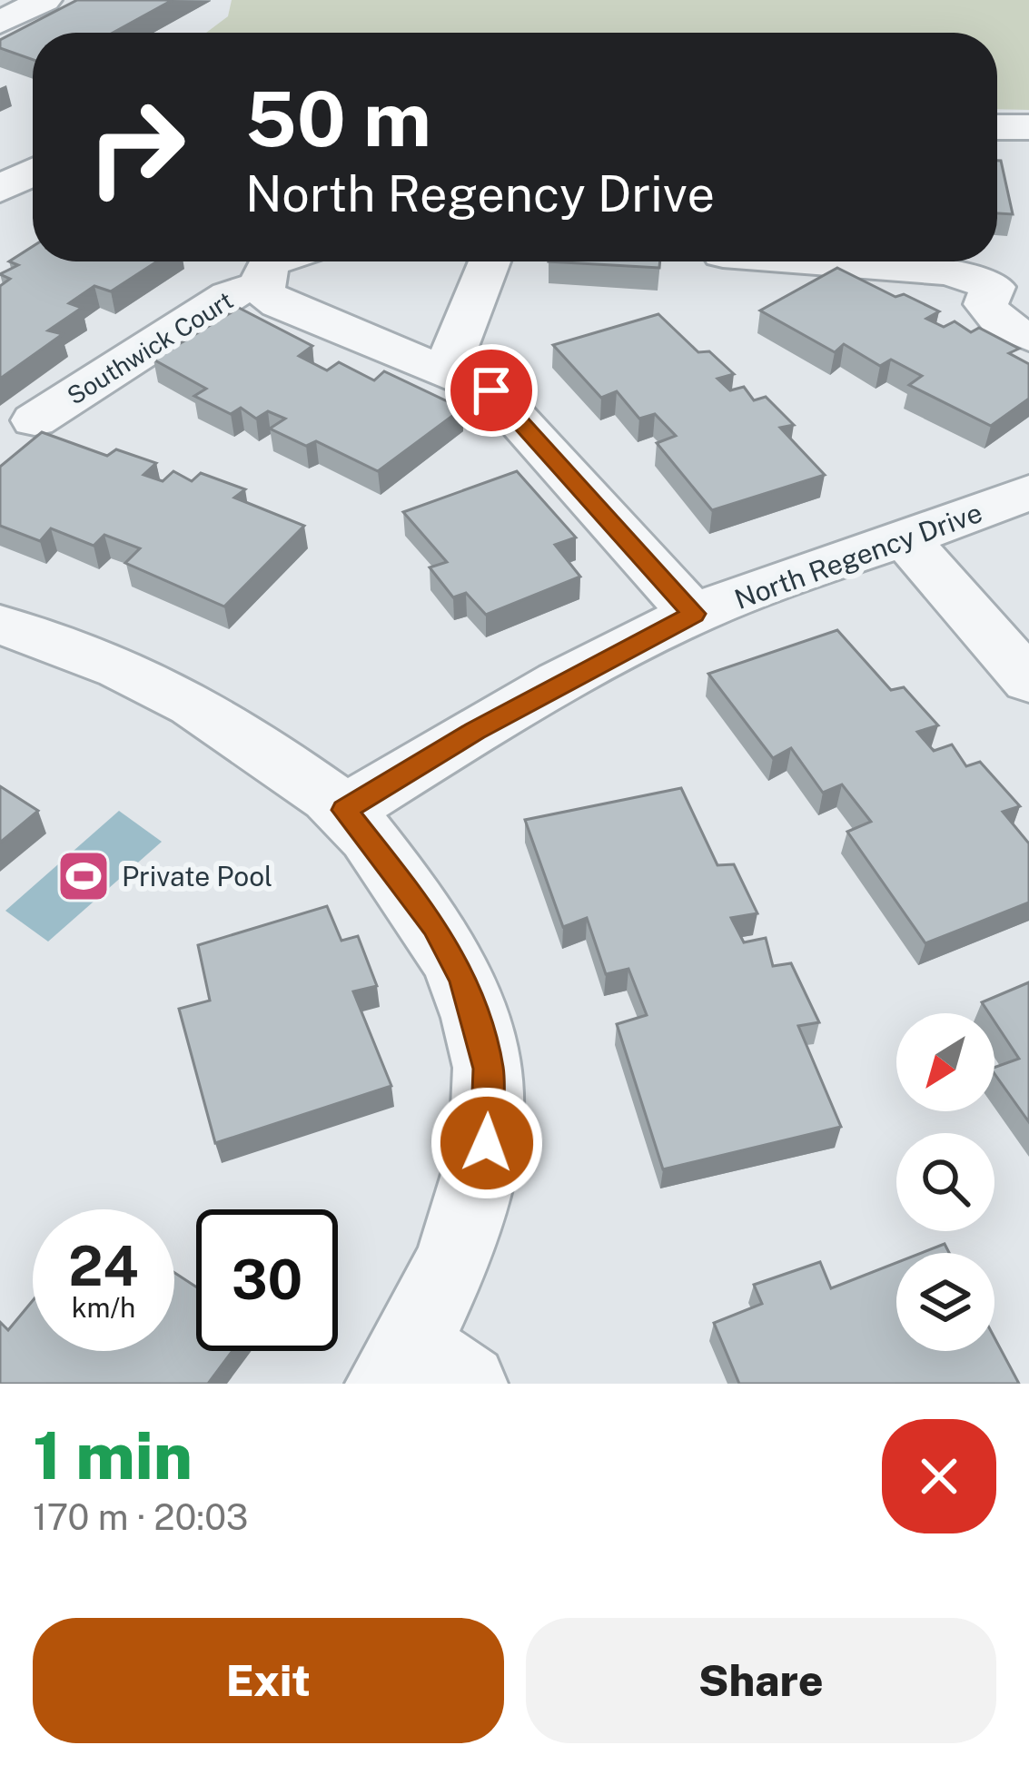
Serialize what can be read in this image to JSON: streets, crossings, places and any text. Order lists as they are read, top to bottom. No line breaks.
{"streets":{"street":["Southwick Court","North Regency Drive"]},"places":{"sports":["Private Pool"]},"north":"bottom left","page":{"turn":["50 m","North Regency Drive"],"speed":"24 km/h","limit":"30","heading":["1 min","170 m · 20:03"],"buttons":["Exit","Share"]}}
